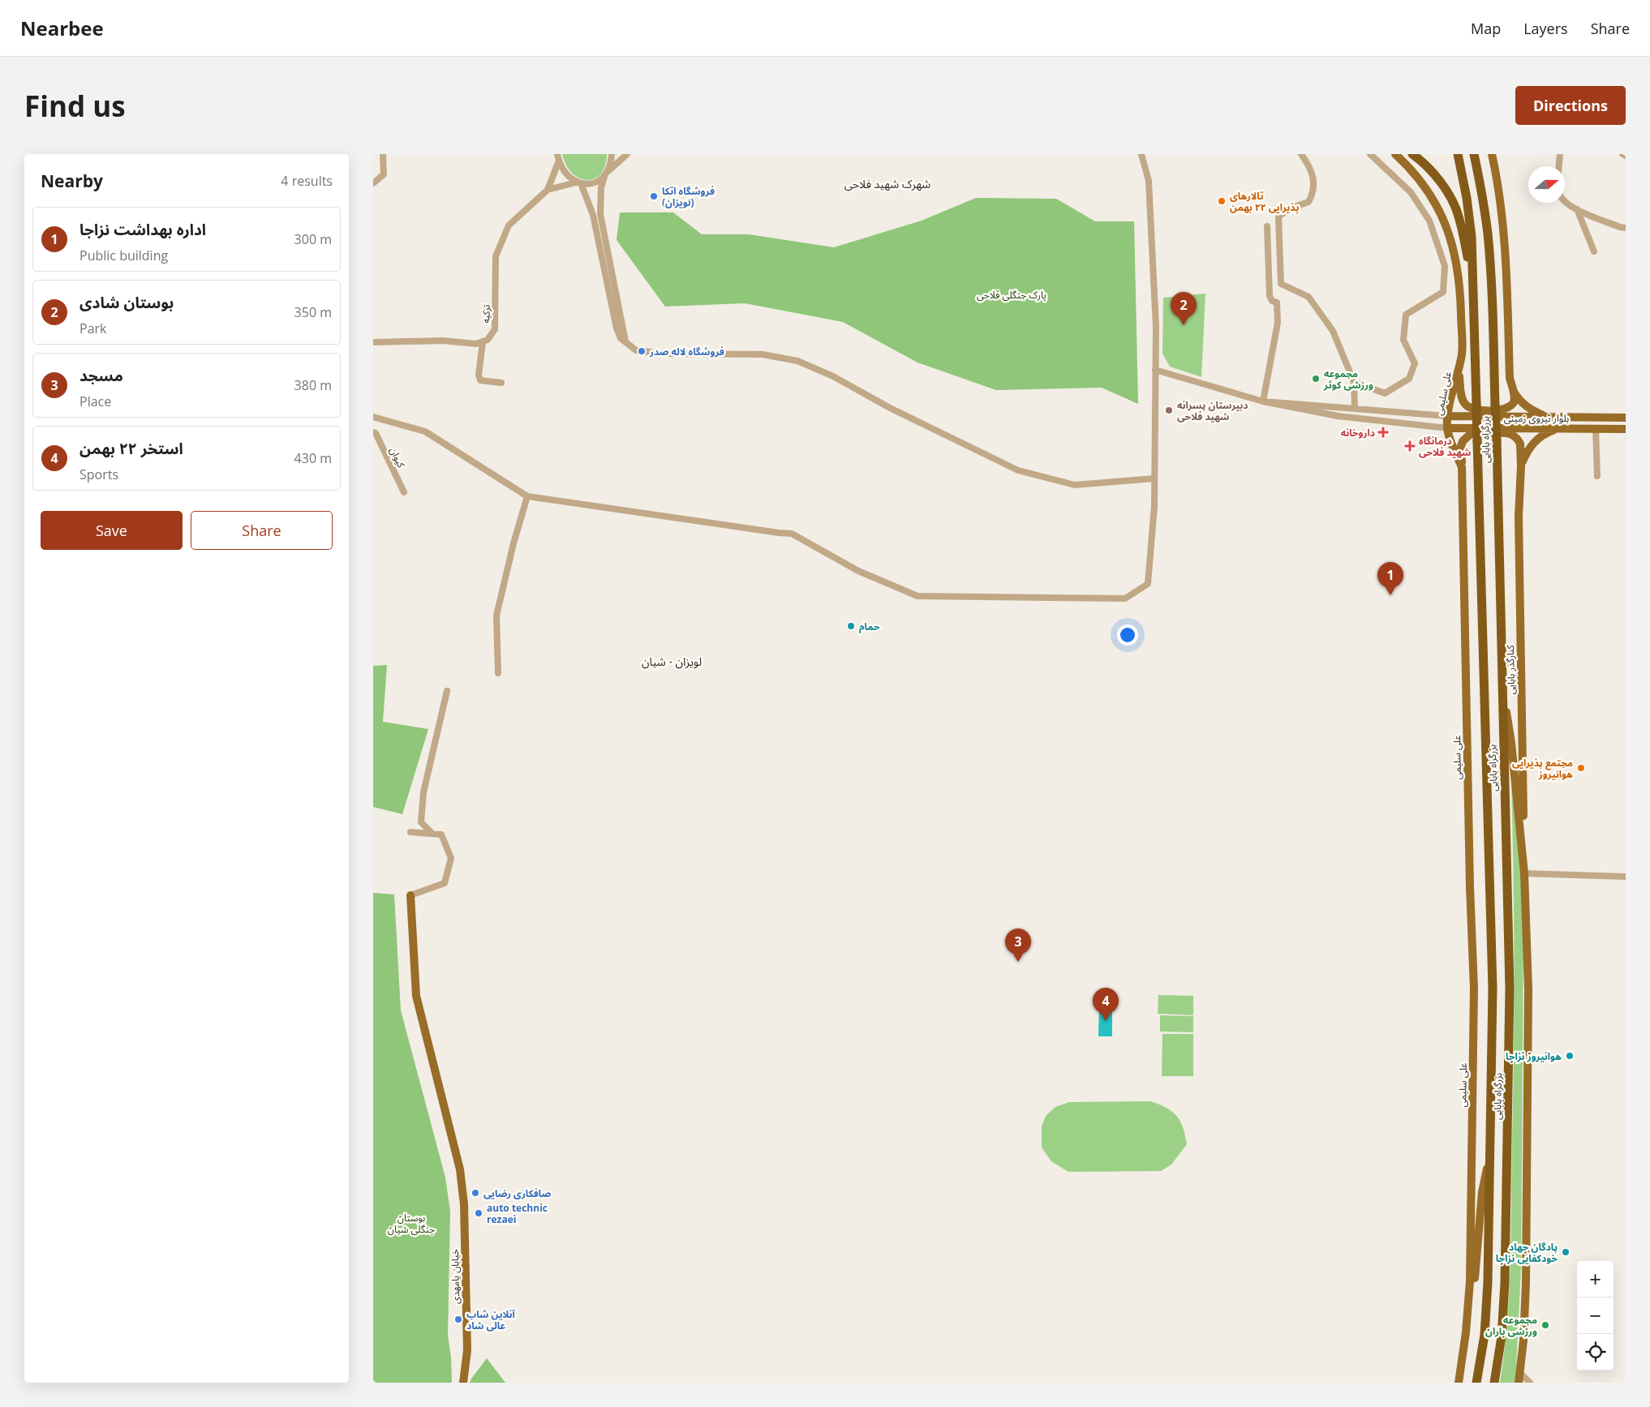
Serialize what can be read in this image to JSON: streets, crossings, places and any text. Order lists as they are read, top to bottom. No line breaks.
{"streets":{"highway":["بزرگراه بابایی"],"main road":["علی سلیمی","بلوار نیروی زمینی","کنارگذر بابایی","خیابان یامهدی"],"street":["تزکیه","کیوان"]},"crossings":[["علی سلیمی","بلوار نیروی زمینی"]],"districts":["شهرک شهید فلاحی","لویزان - شیان"],"parks":["پارک جنگلی فلاحی","بوستان جنگلی شیان"],"places":{"other":["فروشگاه اتکا (لویزان)","تالارهای پذیرایی ۲۲ بهمن","فروشگاه لاله صدر","مجموعه ورزشی کوثر","دبیرستان پسرانه شهید فلاحی","حمام","مجتمع پذیرایی هوانیروز","هوانیروز نزاجا","صافکاری رضایی","auto technic rezaei","پادگان جهاد خودکفایی نزاجا","آنلاین شاپ عالی شاد","مجموعه ورزشی باران"],"health":["داروخانه","درمانگاه شهید فلاحی"]},"north":"right","page":{"header":"Nearbee","nav":["Map","Layers","Share"],"buttons":["Directions",["Save","Share"]],"title":"Find us","heading":["Nearby","4 results"],"list":[{"mark":"1","name":"اداره بهداشت نزاجا","note":"Public building","value":"300 m"},{"mark":"2","name":"بوستان شادی","note":"Park","value":"350 m"},{"mark":"3","name":"مسجد","note":"Place","value":"380 m"},{"mark":"4","name":"استخر ۲۲ بهمن","note":"Sports","value":"430 m"}],"pins":["2","1","3","4"],"map_buttons":["+","−"]}}
